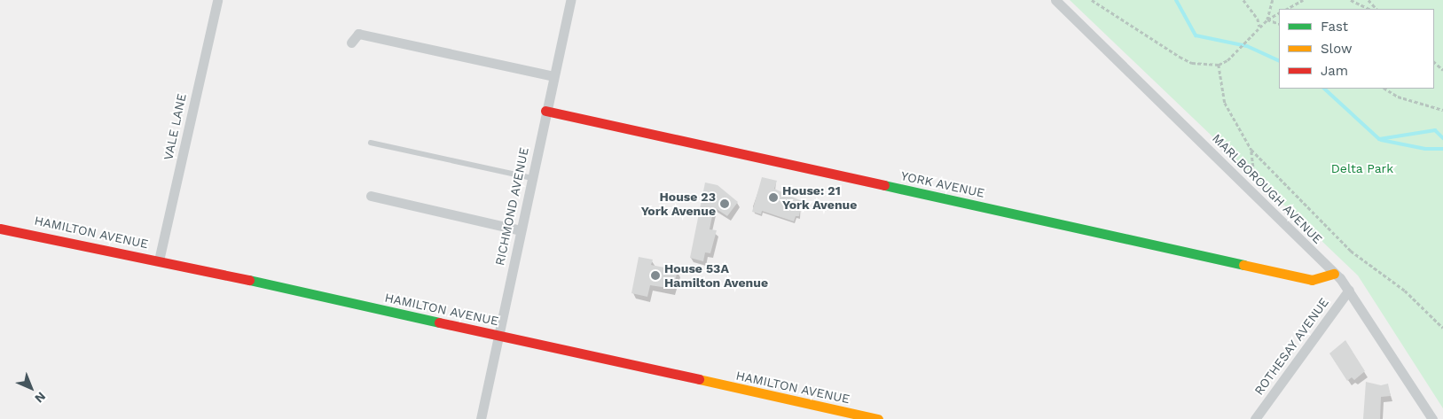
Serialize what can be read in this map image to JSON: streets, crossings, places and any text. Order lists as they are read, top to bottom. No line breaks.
{"streets":{"street":["VALE LANE","YORK AVENUE","MARLBOROUGH AVENUE","RICHMOND AVENUE","HAMILTON AVENUE","ROTHESAY AVENUE"]},"crossings":[["VALE LANE","HAMILTON AVENUE"],["YORK AVENUE","MARLBOROUGH AVENUE"],["YORK AVENUE","RICHMOND AVENUE"],["MARLBOROUGH AVENUE","ROTHESAY AVENUE"],["RICHMOND AVENUE","HAMILTON AVENUE"]],"parks":["Delta Park"],"places":["House: 21 York Avenue","House 23 York Avenue","House 53A Hamilton Avenue"],"legend":["Fast","Slow","Jam"],"north":"bottom right"}
